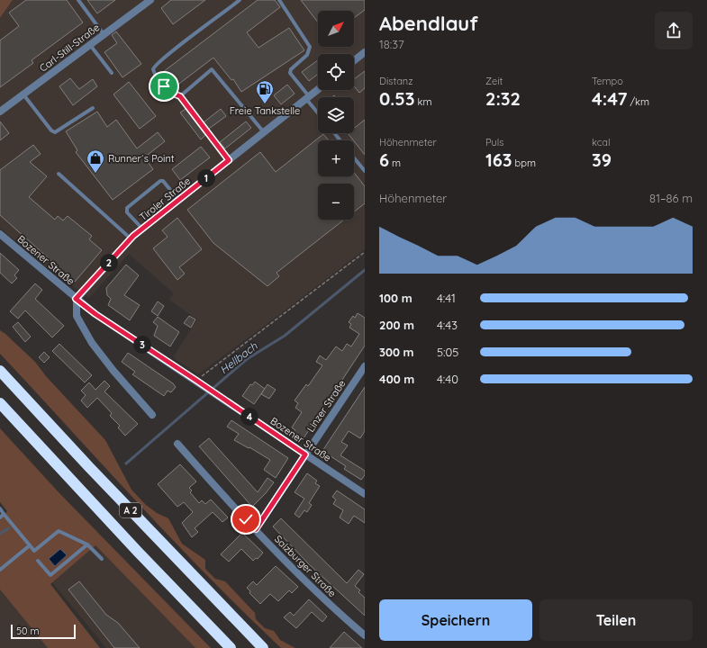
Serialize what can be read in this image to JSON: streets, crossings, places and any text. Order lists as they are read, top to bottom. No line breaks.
{"streets":{"highway":["A 2"],"street":["Carl-Still-Straße","Tiroler Straße","Bozener Straße","Linzer Straße","Salzburger Straße"]},"crossings":[["Tiroler Straße","Bozener Straße"],["Bozener Straße","Linzer Straße"],["Linzer Straße","Salzburger Straße"]],"water":["Hellbach"],"places":{"fuel station":["Freie Tankstelle"],"shop":["Runner´s Point"]},"scale_bar":"50 m","north":"top right","page":{"heading":["Abendlauf","18:37"],"map_buttons":["+","−"],"stats":[["Distanz","0.53 km"],["Zeit","2:32"],["Tempo","4:47 /km"],["Höhenmeter","6 m"],["Puls","163 bpm"],["kcal","39"]],"pins":["1","2","3","4"],"chart":["Höhenmeter","81–86 m"],"list":[{"name":"100 m","note":"4:41"},{"name":"200 m","note":"4:43"},{"name":"300 m","note":"5:05"},{"name":"400 m","note":"4:40"}],"buttons":["Speichern","Teilen"],"scale":"50 m"}}
